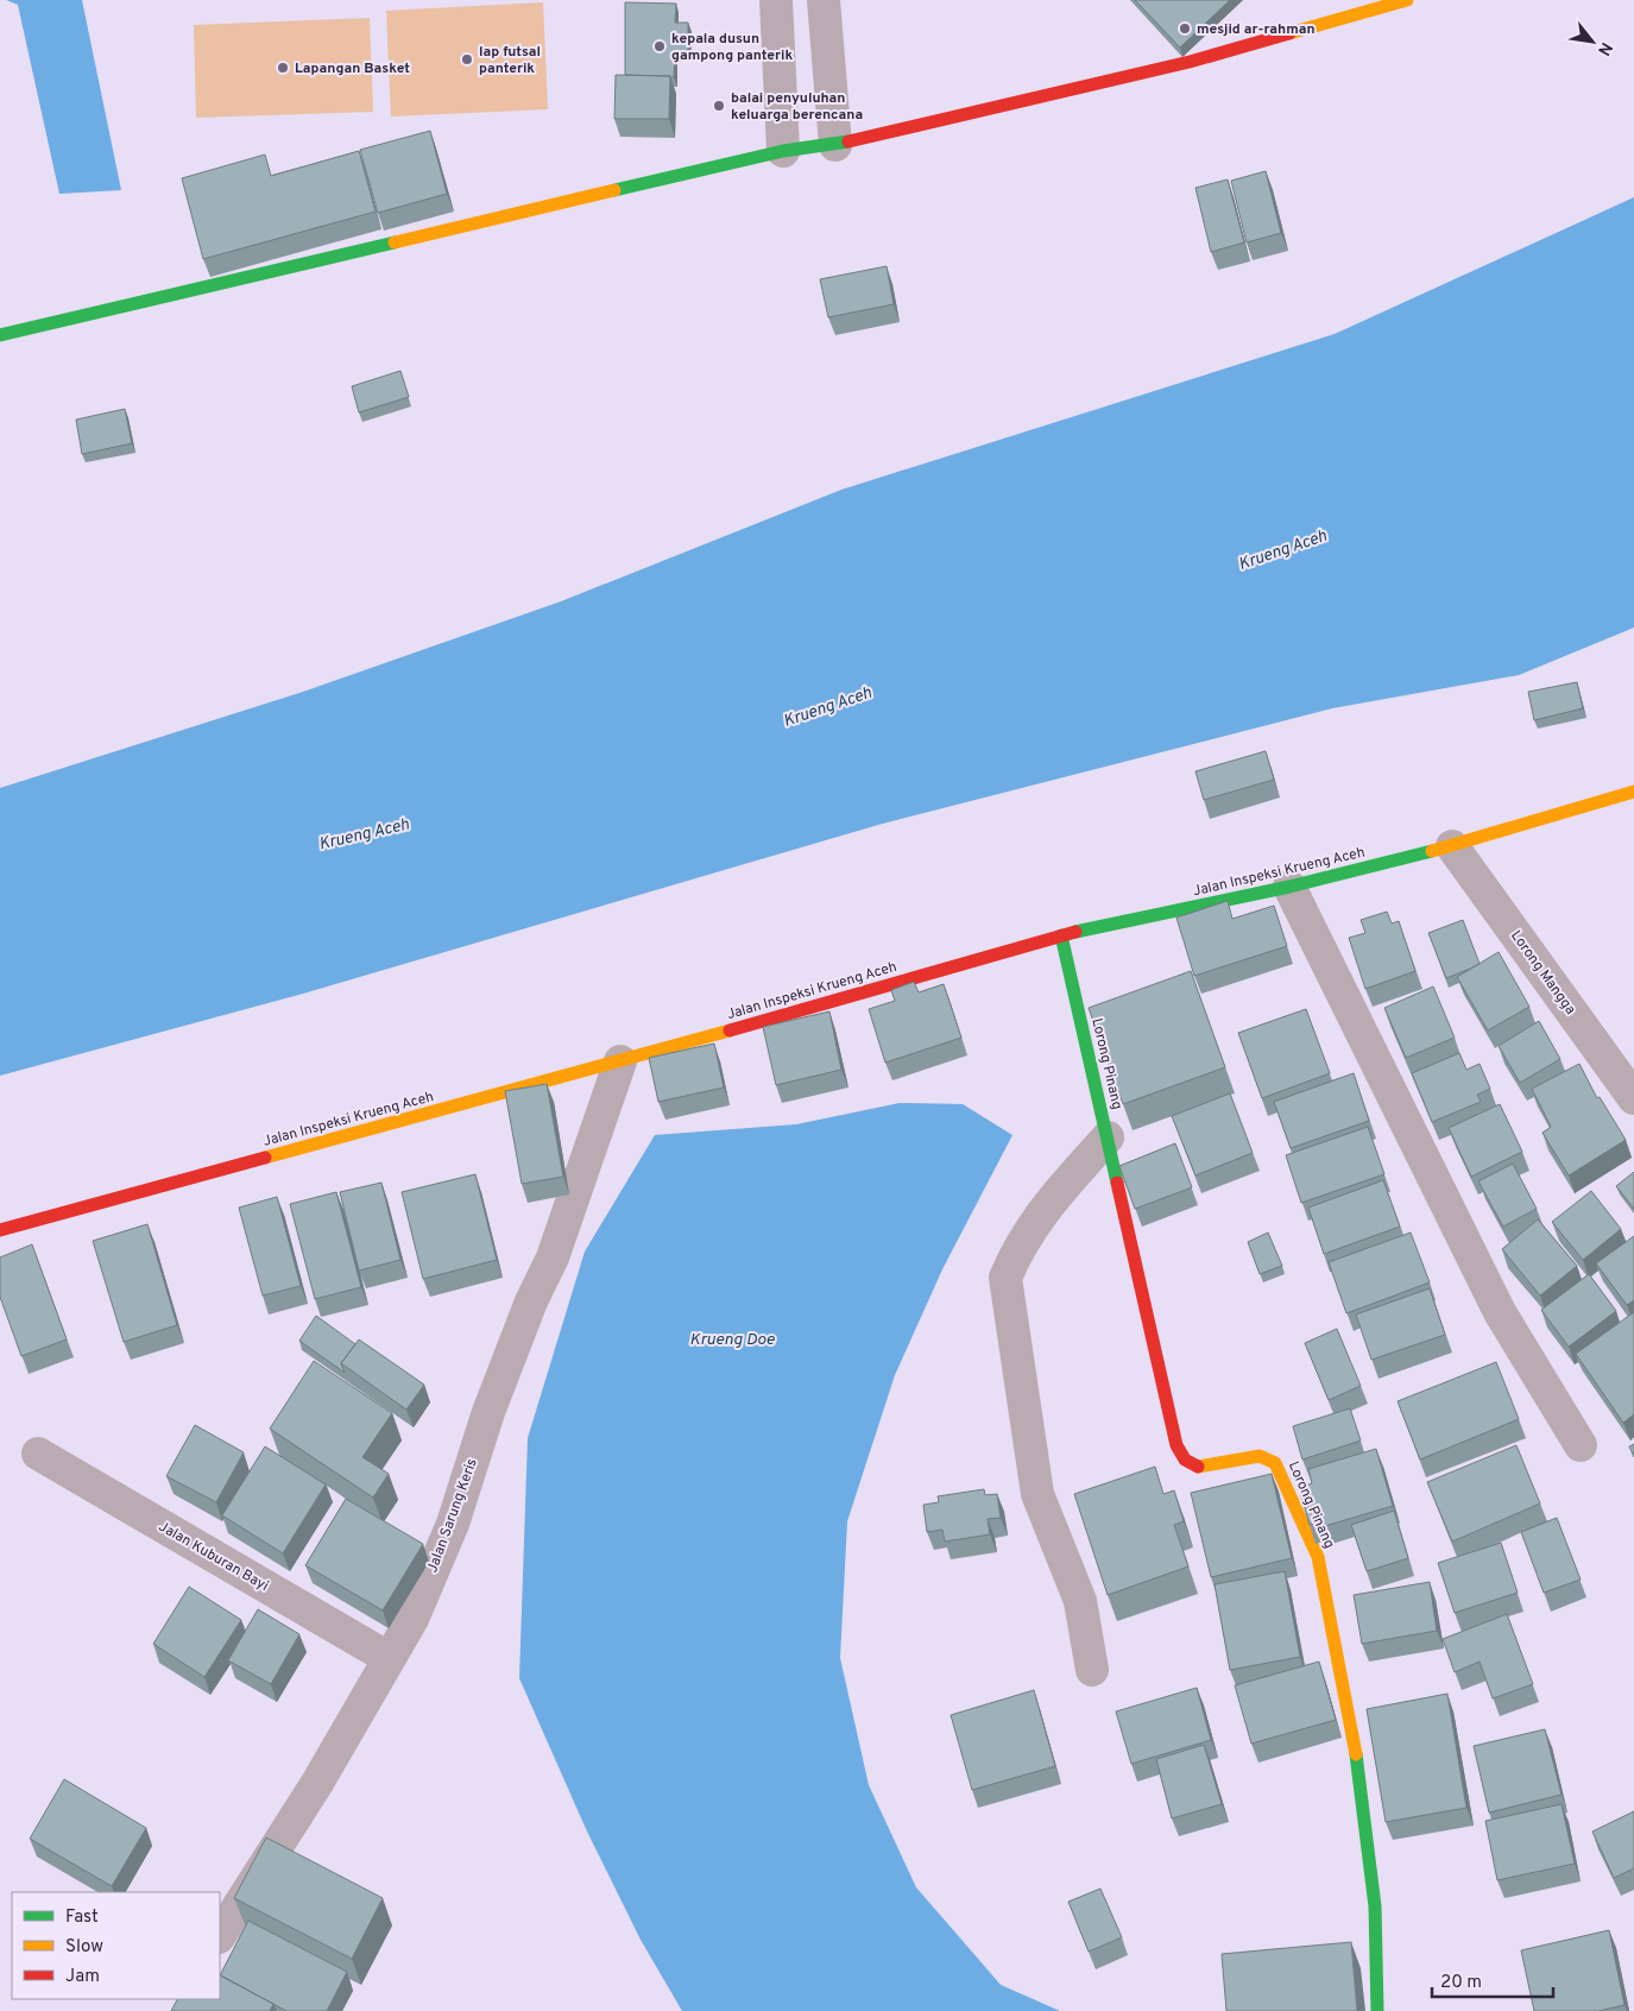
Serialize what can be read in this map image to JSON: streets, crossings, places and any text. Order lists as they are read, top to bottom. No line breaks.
{"streets":{"street":["Jalan Inspeksi Krueng Aceh","Lorong Mangga","Lorong Pinang","Jalan Sarung Keris","Jalan Kuburan Bayi"]},"crossings":[["Jalan Inspeksi Krueng Aceh","Lorong Mangga"],["Jalan Inspeksi Krueng Aceh","Lorong Pinang"],["Jalan Inspeksi Krueng Aceh","Jalan Sarung Keris"],["Jalan Sarung Keris","Jalan Kuburan Bayi"]],"water":["Krueng Aceh","Krueng Doe"],"places":["mesjid ar-rahman","kepala dusun gampong panterik","lap futsal panterik","Lapangan Basket","balai penyuluhan keluarga berencana"],"legend":["Fast","Slow","Jam"],"scale_bar":"20 m","north":"bottom right"}
